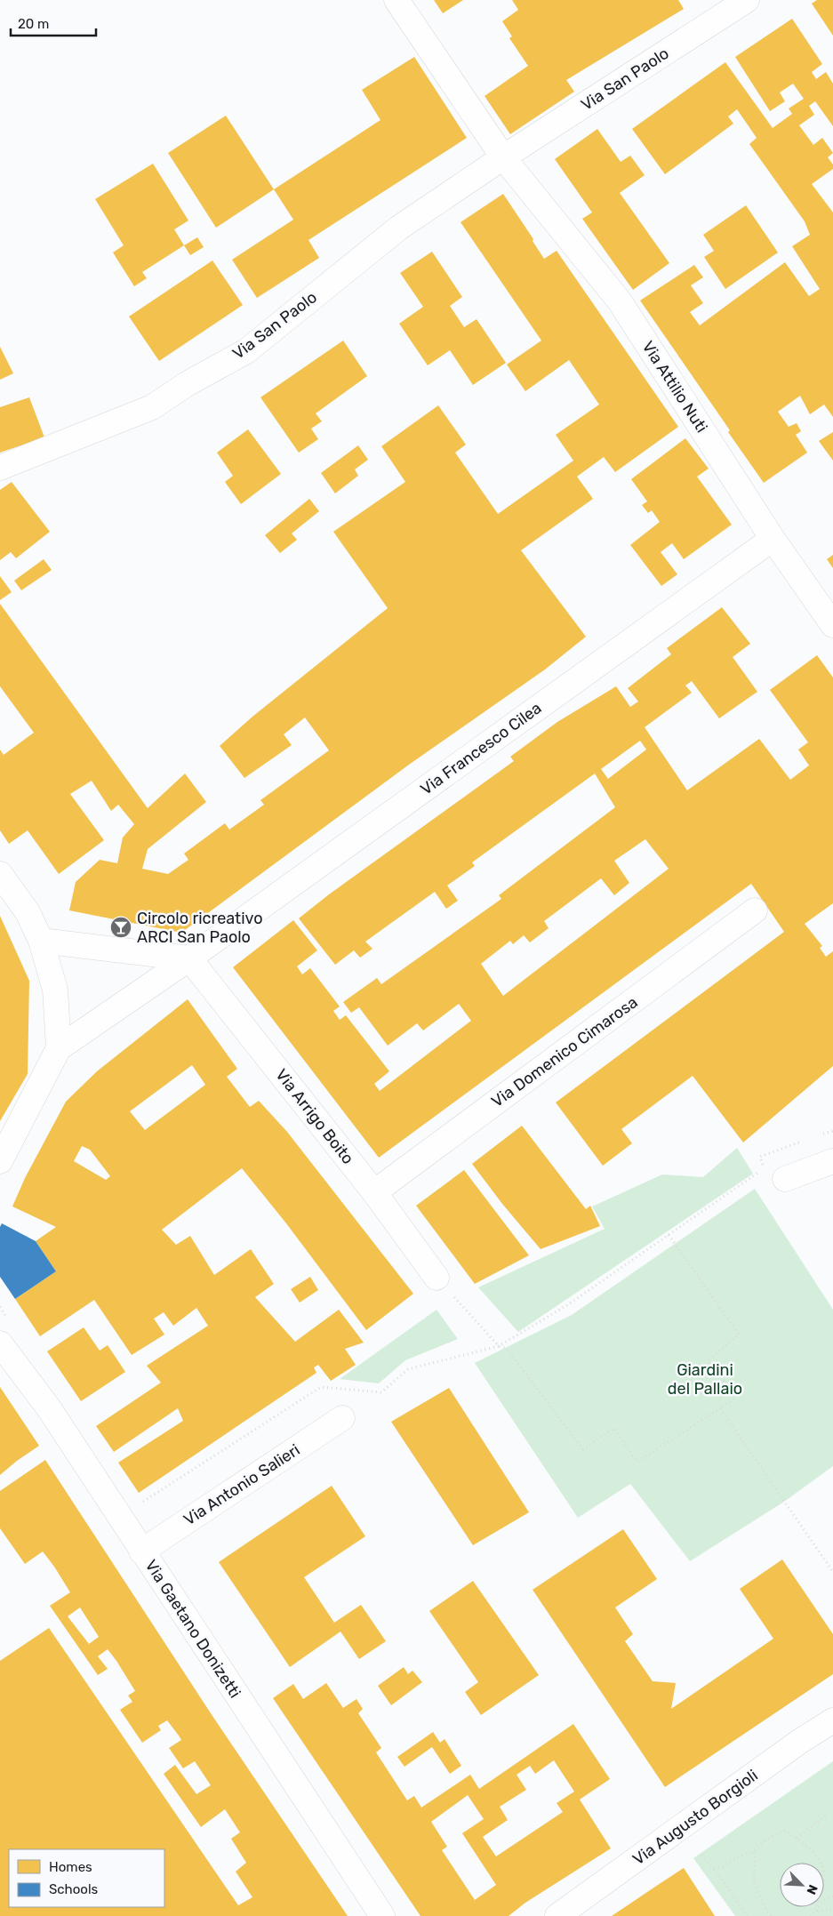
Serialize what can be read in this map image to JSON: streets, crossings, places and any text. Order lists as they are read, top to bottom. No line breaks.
{"streets":{"street":["Via San Paolo","Via Attilio Nuti","Via Francesco Cilea","Via Domenico Cimarosa","Via Arrigo Boito","Via Antonio Salieri","Via Gaetano Donizetti","Via Augusto Borgioli"]},"crossings":[["Via San Paolo","Via Attilio Nuti"],["Via Attilio Nuti","Via Francesco Cilea"],["Via Francesco Cilea","Via Arrigo Boito"],["Via Domenico Cimarosa","Via Arrigo Boito"],["Via Antonio Salieri","Via Gaetano Donizetti"]],"parks":["Giardini del Pallaio"],"places":{"bar":["Circolo ricreativo ARCI San Paolo"]},"legend":["Homes","Schools"],"scale_bar":"20 m","north":"bottom right"}
